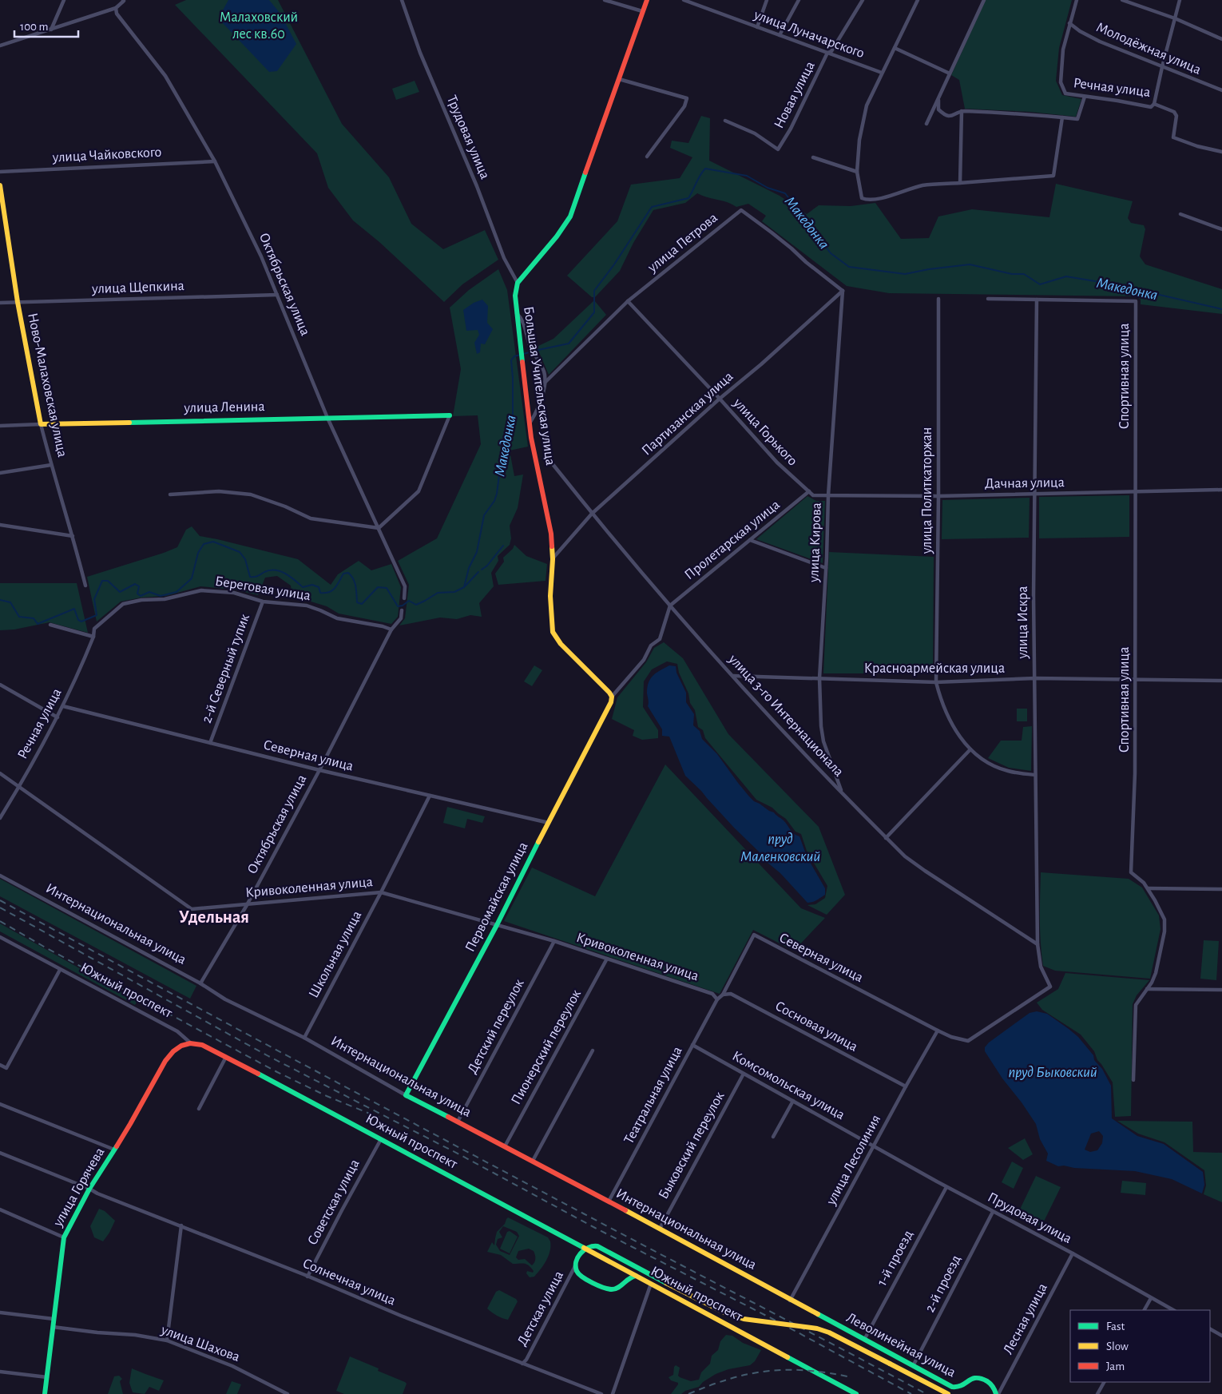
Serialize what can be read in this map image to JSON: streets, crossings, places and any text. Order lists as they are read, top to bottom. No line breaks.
{"streets":{"main road":["Ново-Малаховская улица","Большая Учительская улица","улица Ленина","Первомайская улица","Интернациональная улица","Южный проспект","улица Горячева","Леволинейная улица"],"street":["улица Луначарского","Молодёжная улица","Речная улица","Новая улица","Трудовая улица","улица Чайковского","улица Петрова","Октябрьская улица","улица Щепкина","Спортивная улица","Партизанская улица","улица Горького","Дачная улица","улица Политкаторжан","Пролетарская улица","улица Кирова","Береговая улица","улица Искра","2-й Северный тупик","Красноармейская улица","улица 3-го Интернационала","Северная улица","Кривоколенная улица","Школьная улица","Детский переулок","Сосновая улица","Пионерский переулок","Комсомольская улица","Театральная улица","Быковский переулок","улица Лесолиния","Советская улица","Прудовая улица","1-й проезд","Солнечная улица","2-й проезд","Детская улица","Лесная улица","улица Шахова"]},"crossings":[["улица Луначарского","Новая улица"],["Молодёжная улица","Речная улица"],["Речная улица","Береговая улица"],["Речная улица","Северная улица"],["Речная улица","Кривоколенная улица"],["Трудовая улица","Большая Учительская улица"],["улица Чайковского","Октябрьская улица"],["улица Петрова","Партизанская улица"],["улица Петрова","улица Горького"],["улица Петрова","улица Кирова"],["Октябрьская улица","улица Щепкина"],["Октябрьская улица","улица Ленина"],["Октябрьская улица","Береговая улица"],["Октябрьская улица","Северная улица"],["Октябрьская улица","Кривоколенная улица"],["Октябрьская улица","Интернациональная улица"],["улица Щепкина","Ново-Малаховская улица"],["Спортивная улица","Дачная улица"],["Спортивная улица","улица Искра"],["Спортивная улица","Красноармейская улица"],["Ново-Малаховская улица","улица Ленина"],["Большая Учительская улица","Партизанская улица"],["Большая Учительская улица","Первомайская улица"],["Партизанская улица","улица Горького"],["Партизанская улица","улица Кирова"],["Партизанская улица","улица 3-го Интернационала"],["улица Горького","Пролетарская улица"],["Дачная улица","улица Политкаторжан"],["Дачная улица","улица Кирова"],["Дачная улица","улица Искра"],["улица Политкаторжан","улица Искра"],["улица Политкаторжан","Красноармейская улица"],["Пролетарская улица","улица 3-го Интернационала"],["улица Кирова","Красноармейская улица"],["улица Кирова","улица 3-го Интернационала"],["Береговая улица","2-й Северный тупик"],["улица Искра","Красноармейская улица"],["улица Искра","улица 3-го Интернационала"],["улица Искра","Северная улица"],["улица Искра","улица Лесолиния"],["2-й Северный тупик","Северная улица"],["Красноармейская улица","улица 3-го Интернационала"],["Северная улица","Первомайская улица"],["Северная улица","Школьная улица"],["Северная улица","Сосновая улица"],["Северная улица","улица Лесолиния"],["Кривоколенная улица","Первомайская улица"],["Кривоколенная улица","Школьная улица"],["Кривоколенная улица","Детский переулок"],["Кривоколенная улица","Пионерский переулок"],["Кривоколенная улица","Театральная улица"],["Первомайская улица","Интернациональная улица"],["Интернациональная улица","Школьная улица"],["Интернациональная улица","Детский переулок"],["Интернациональная улица","Пионерский переулок"],["Интернациональная улица","Театральная улица"],["Интернациональная улица","Быковский переулок"],["Интернациональная улица","улица Лесолиния"],["Интернациональная улица","Леволинейная улица"],["Южный проспект","улица Горячева"],["Южный проспект","Советская улица"],["Сосновая улица","улица Лесолиния"],["Комсомольская улица","Театральная улица"],["Комсомольская улица","Быковский переулок"],["Комсомольская улица","улица Лесолиния"],["Комсомольская улица","Прудовая улица"],["улица Лесолиния","Прудовая улица"],["улица Лесолиния","Леволинейная улица"],["улица Горячева","Солнечная улица"],["улица Горячева","улица Шахова"],["Советская улица","Солнечная улица"],["Прудовая улица","1-й проезд"],["Прудовая улица","2-й проезд"],["Прудовая улица","Лесная улица"],["1-й проезд","Леволинейная улица"],["Солнечная улица","Детская улица"],["2-й проезд","Леволинейная улица"],["Лесная улица","Леволинейная улица"]],"districts":["Удельная"],"water":["Македонка","пруд Маленковский","пруд Быковский"],"parks":["Малаховский лес кв.60"],"legend":["Fast","Slow","Jam"],"scale_bar":"100 m"}
